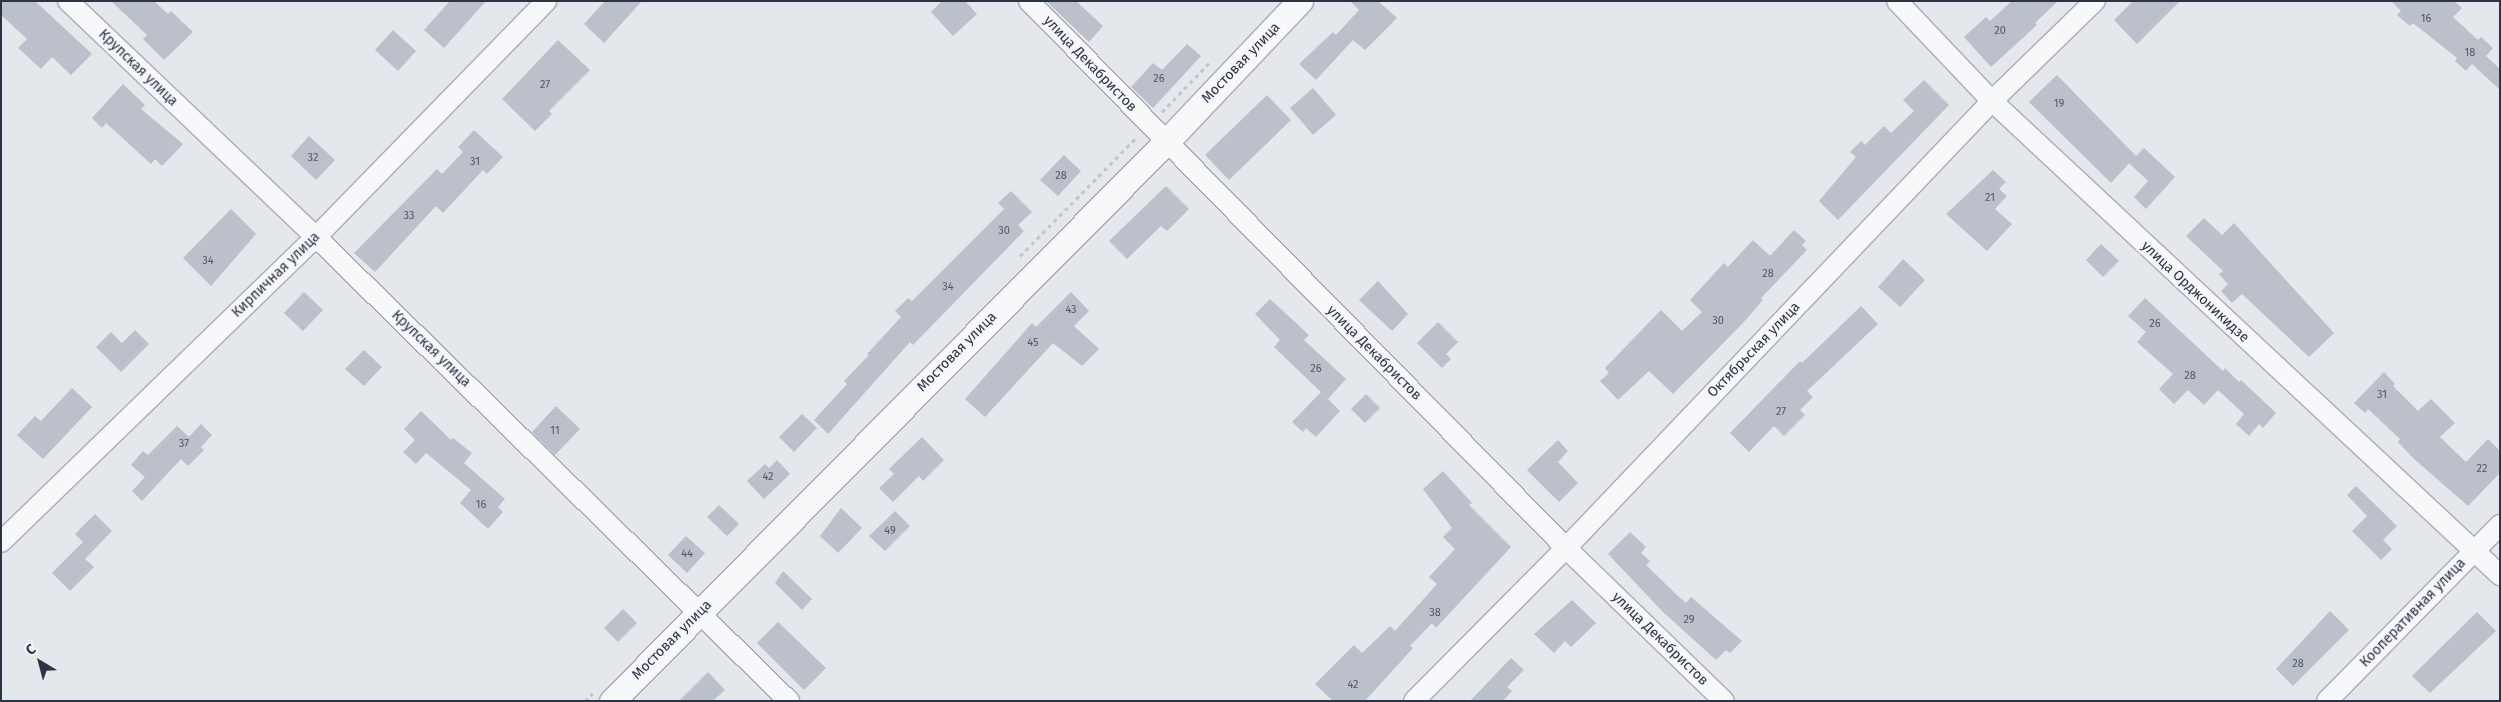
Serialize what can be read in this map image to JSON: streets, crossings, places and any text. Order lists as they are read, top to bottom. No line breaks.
{"streets":{"street":["Мостовая улица","улица Декабристов","Крупская улица","Кирпичная улица","улица Орджоникидзе","Октябрьская улица","Кооперативная улица"]},"crossings":[["Мостовая улица","улица Декабристов"],["Мостовая улица","Крупская улица"],["улица Декабристов","Октябрьская улица"],["Крупская улица","Кирпичная улица"],["улица Орджоникидзе","Октябрьская улица"],["улица Орджоникидзе","Кооперативная улица"]],"house_numbers":["16","20","18","26","27","19","32","31","28","21","33","30","34","28","34","43","30","26","45","26","28","31","27","11","37","22","42","16","49","44","38","29","28","42"],"north":"top left"}
